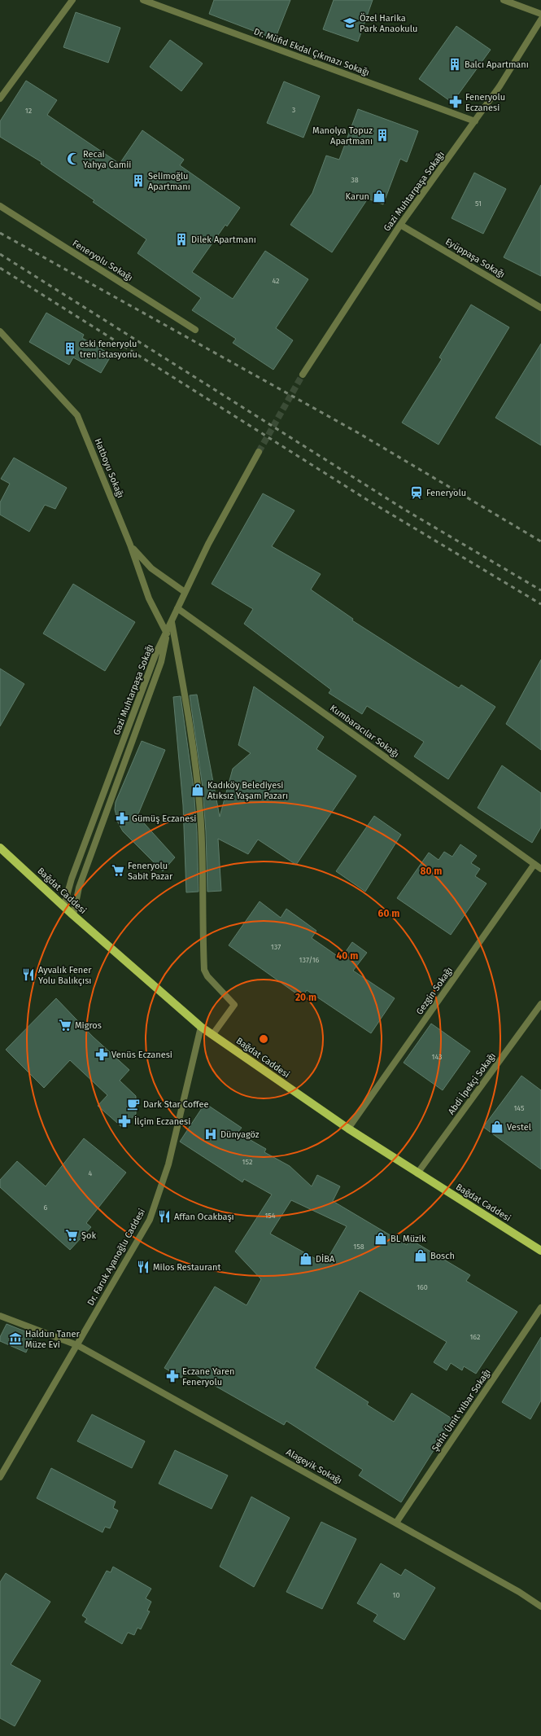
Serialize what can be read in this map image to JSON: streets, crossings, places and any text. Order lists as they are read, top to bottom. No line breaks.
{"streets":{"main road":["Bağdat Caddesi"],"street":["Dr. Müfid Ekdal Çıkmazı Sokağı","Gazi Muhtarpaşa Sokağı","Eyüppaşa Sokağı","Feneryolu Sokağı","Hatboyu Sokağı","Kumbaracılar Sokağı","Gezgin Sokağı","Abdi İpekçi Sokağı","Dr. Faruk Ayanoğlu Caddesi","Şehit Ümit Yılbar Sokağı","Alageyik Sokağı"]},"crossings":[["Dr. Müfid Ekdal Çıkmazı Sokağı","Gazi Muhtarpaşa Sokağı"],["Gazi Muhtarpaşa Sokağı","Eyüppaşa Sokağı"],["Gazi Muhtarpaşa Sokağı","Hatboyu Sokağı"],["Gazi Muhtarpaşa Sokağı","Bağdat Caddesi"],["Kumbaracılar Sokağı","Gezgin Sokağı"],["Bağdat Caddesi","Gezgin Sokağı"],["Bağdat Caddesi","Abdi İpekçi Sokağı"],["Bağdat Caddesi","Dr. Faruk Ayanoğlu Caddesi"],["Dr. Faruk Ayanoğlu Caddesi","Alageyik Sokağı"],["Şehit Ümit Yılbar Sokağı","Alageyik Sokağı"]],"places":{"school or university":["Özel Harika Park Anaokulu"],"building":["Balcı Apartmanı","Manolya Topuz Apartmanı","Selimoğlu Apartmanı","Dilek Apartmanı","eski feneryolu tren istasyonu"],"pharmacy":["Feneryolu Eczanesi","Gümüş Eczanesi","Venüs Eczanesi","İlçim Eczanesi","Eczane Yaren Feneryolu"],"mosque":["Recai Yahya Camii"],"shop":["Karun","Kadıköy Belediyesi Atıksız Yaşam Pazarı","Vestel","BL Müzik","Bosch","DİBA"],"station":["Feneryolu"],"supermarket":["Feneryolu Sabit Pazar","Migros","Şok"],"restaurant":["Ayvalık Fener Yolu Balıkçısı","Affan Ocakbaşı","Milos Restaurant"],"cafe":["Dark Star Coffee"],"hospital":["Dünyagöz"],"museum":["Haldun Taner Müze Evi"]},"house_numbers":["3","12","38","51","42","137","137/16","143","145","152","4","6","154","158","160","162","10"],"rings":["80 m","60 m","40 m","20 m"]}
